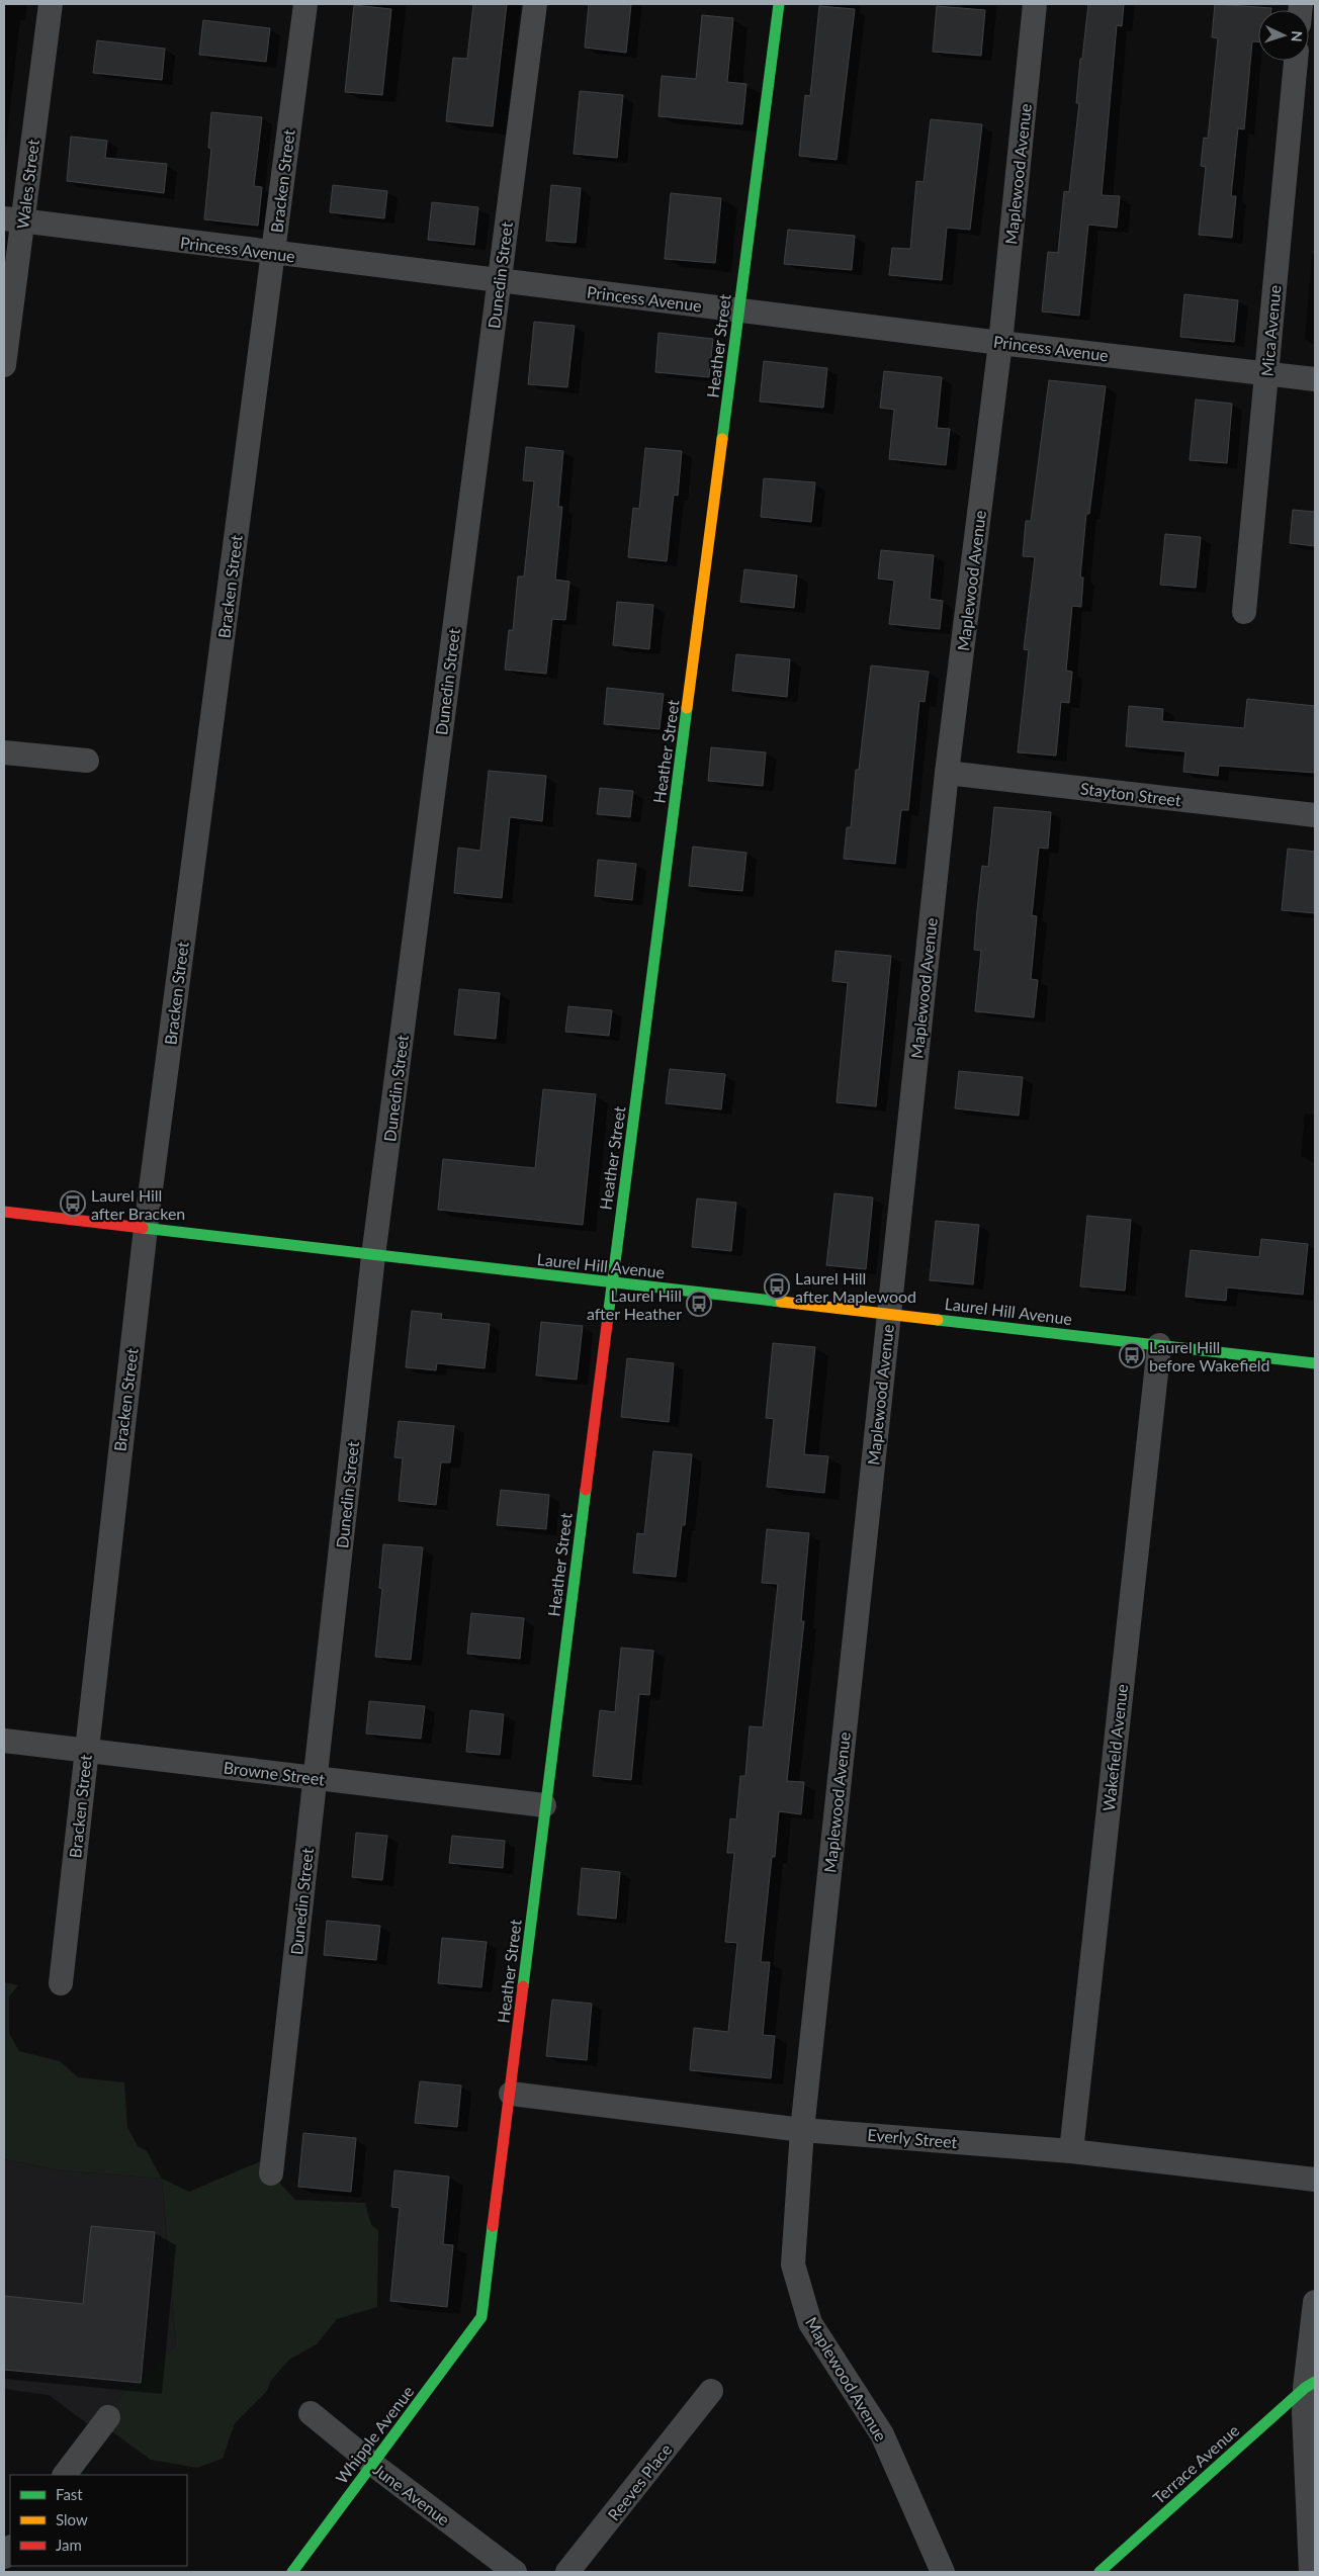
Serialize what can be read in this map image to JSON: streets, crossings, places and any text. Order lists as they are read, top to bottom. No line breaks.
{"streets":{"street":["Maplewood Avenue","Bracken Street","Wales Street","Princess Avenue","Dunedin Street","Mica Avenue","Heather Street","Stayton Street","Laurel Hill Avenue","Wakefield Avenue","Browne Street","Everly Street","Whipple Avenue","Terrace Avenue","Reeves Place","June Avenue"]},"crossings":[["Maplewood Avenue","Princess Avenue"],["Maplewood Avenue","Stayton Street"],["Maplewood Avenue","Laurel Hill Avenue"],["Maplewood Avenue","Everly Street"],["Bracken Street","Princess Avenue"],["Bracken Street","Laurel Hill Avenue"],["Bracken Street","Browne Street"],["Wales Street","Princess Avenue"],["Princess Avenue","Dunedin Street"],["Princess Avenue","Mica Avenue"],["Princess Avenue","Heather Street"],["Dunedin Street","Laurel Hill Avenue"],["Dunedin Street","Browne Street"],["Heather Street","Laurel Hill Avenue"],["Heather Street","Browne Street"],["Heather Street","Everly Street"],["Heather Street","Whipple Avenue"],["Laurel Hill Avenue","Wakefield Avenue"],["Wakefield Avenue","Everly Street"],["Whipple Avenue","June Avenue"]],"places":{"bus stop":["Laurel Hill after Bracken","Laurel Hill after Maplewood","Laurel Hill after Heather","Laurel Hill before Wakefield"]},"legend":["Fast","Slow","Jam"],"north":"right"}
